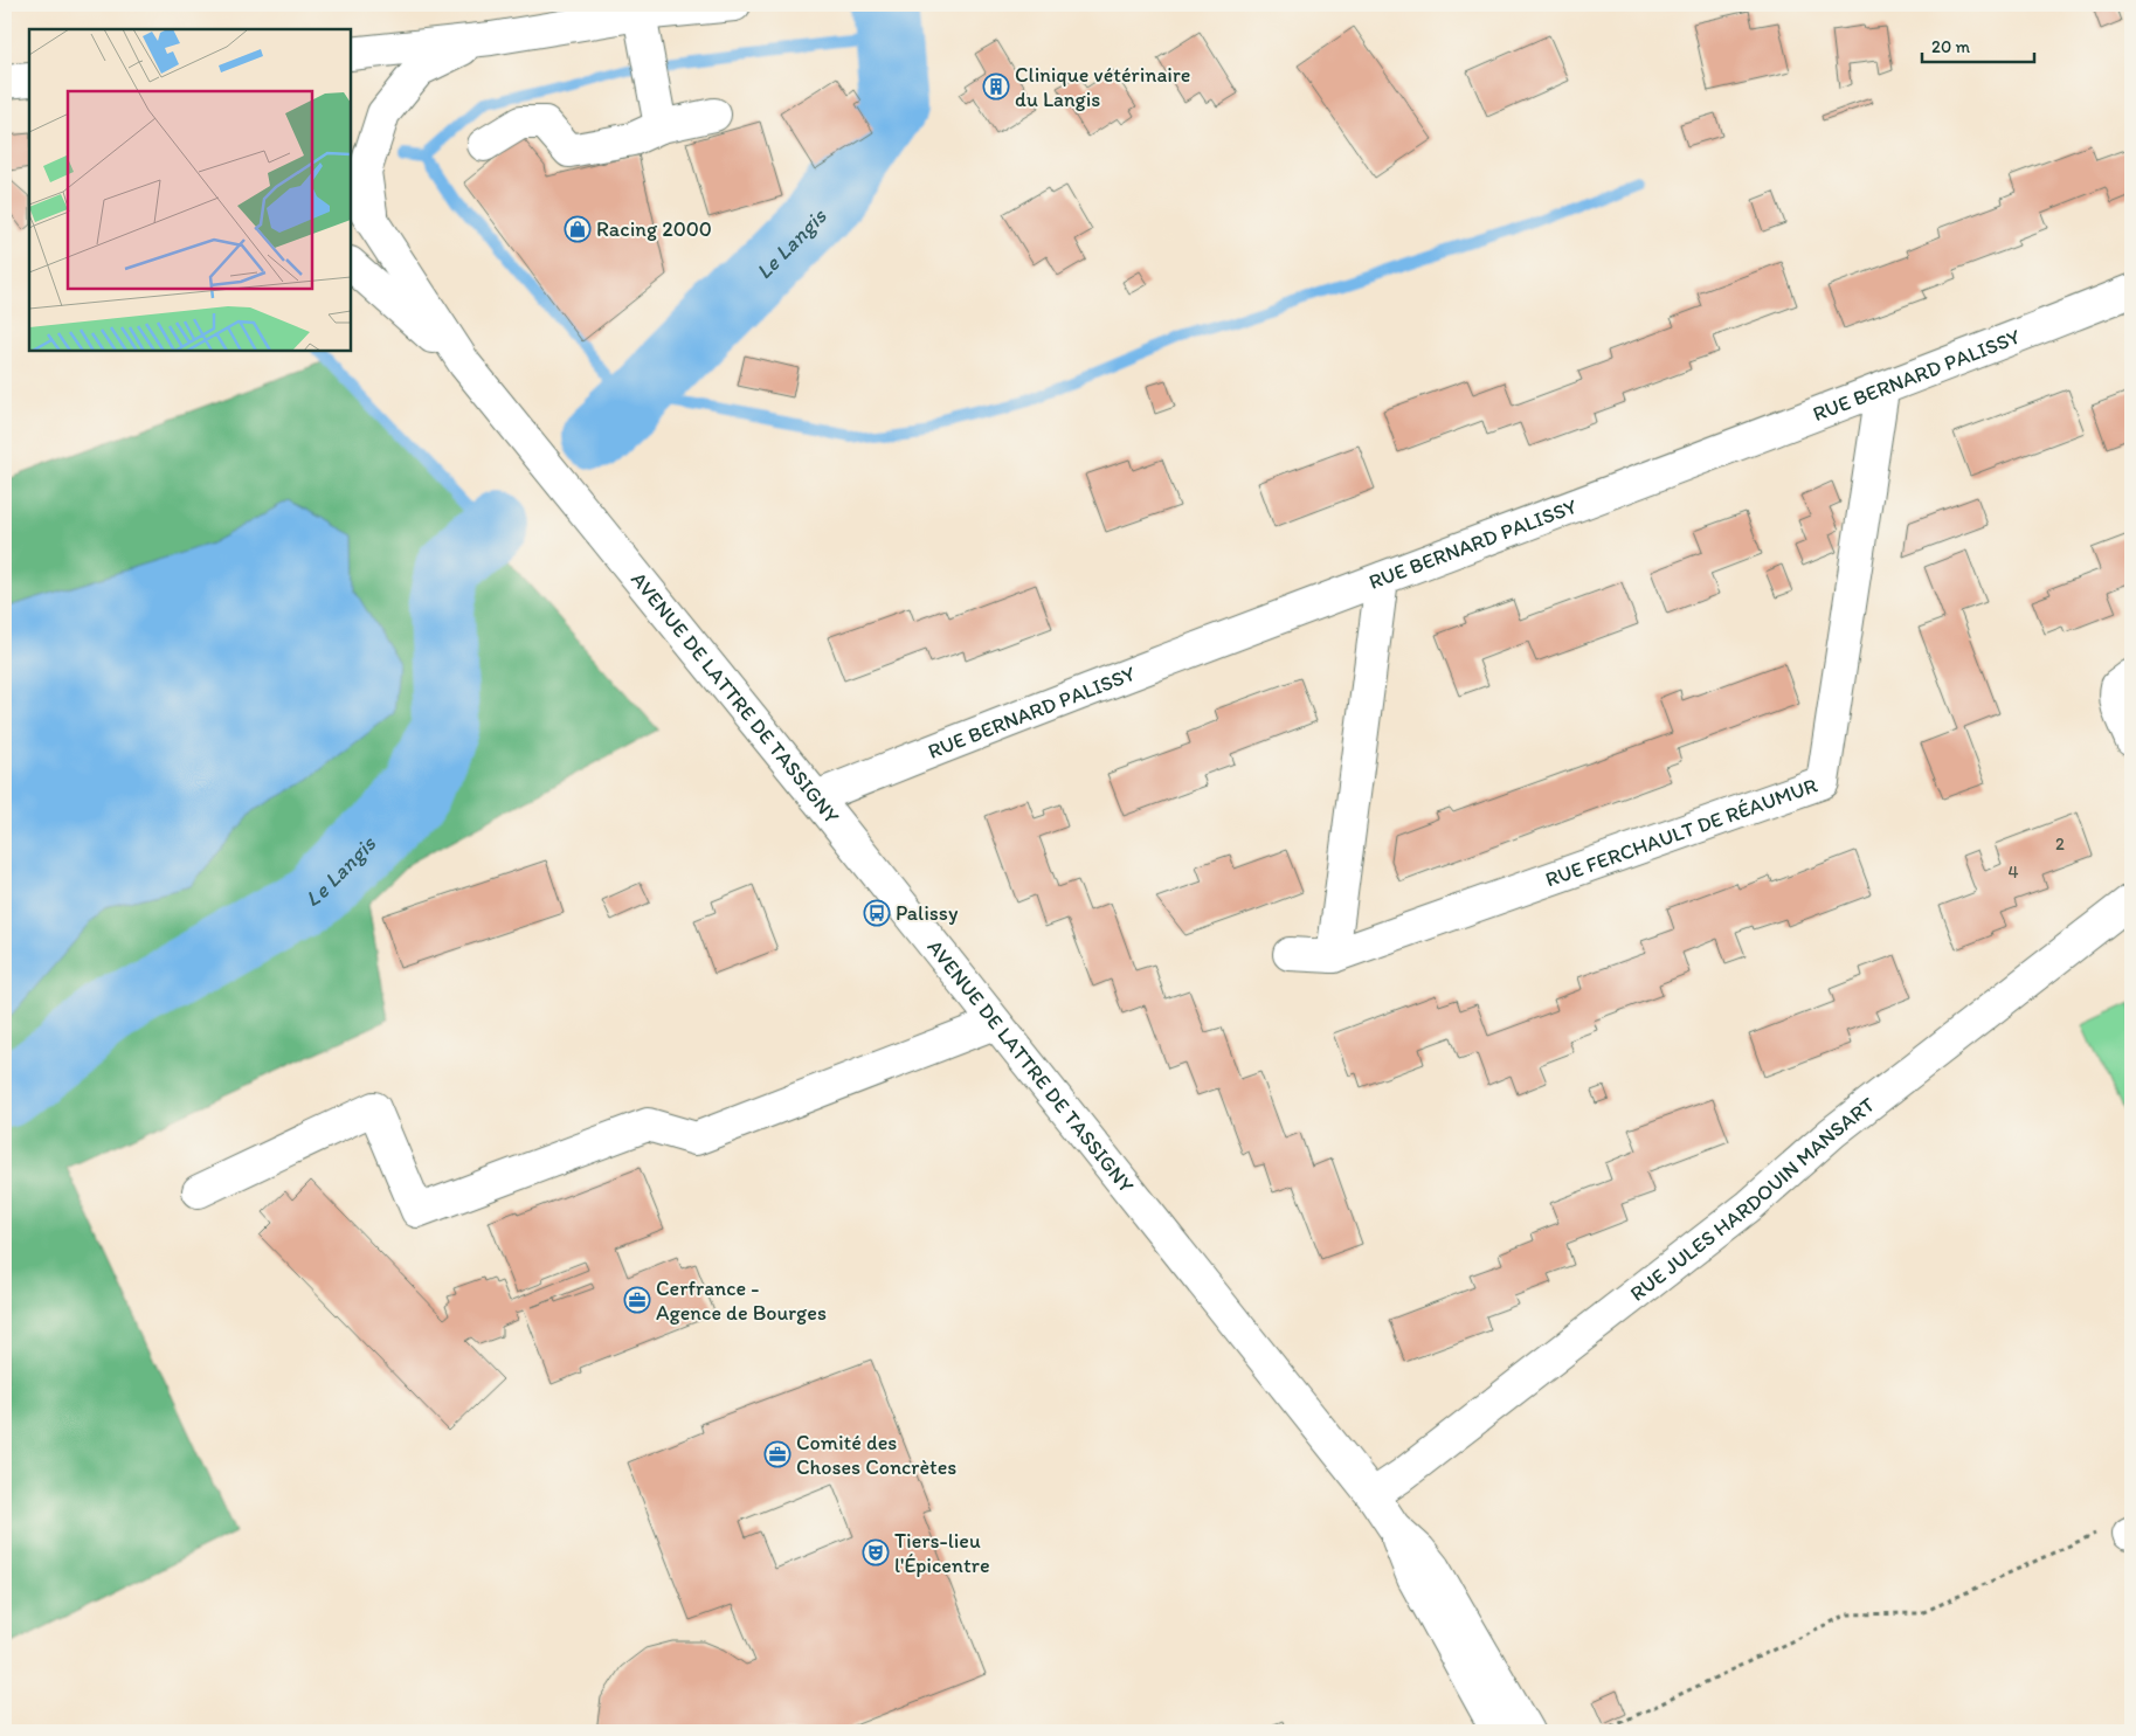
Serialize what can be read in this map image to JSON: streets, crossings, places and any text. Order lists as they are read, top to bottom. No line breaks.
{"streets":{"street":["RUE BERNARD PALISSY","AVENUE DE LATTRE DE TASSIGNY","RUE FERCHAULT DE RÉAUMUR","RUE JULES HARDOUIN MANSART"]},"crossings":[["RUE BERNARD PALISSY","AVENUE DE LATTRE DE TASSIGNY"],["RUE BERNARD PALISSY","RUE FERCHAULT DE RÉAUMUR"],["AVENUE DE LATTRE DE TASSIGNY","RUE JULES HARDOUIN MANSART"]],"water":["Le Langis"],"places":{"building":["Clinique vétérinaire du Langis"],"shop":["Racing 2000"],"bus stop":["Palissy"],"office":["Cerfrance - Agence de Bourges","Comité des Choses Concrètes"],"theatre":["Tiers-lieu l'Épicentre"]},"house_numbers":["2","4"],"scale_bar":"20 m"}
